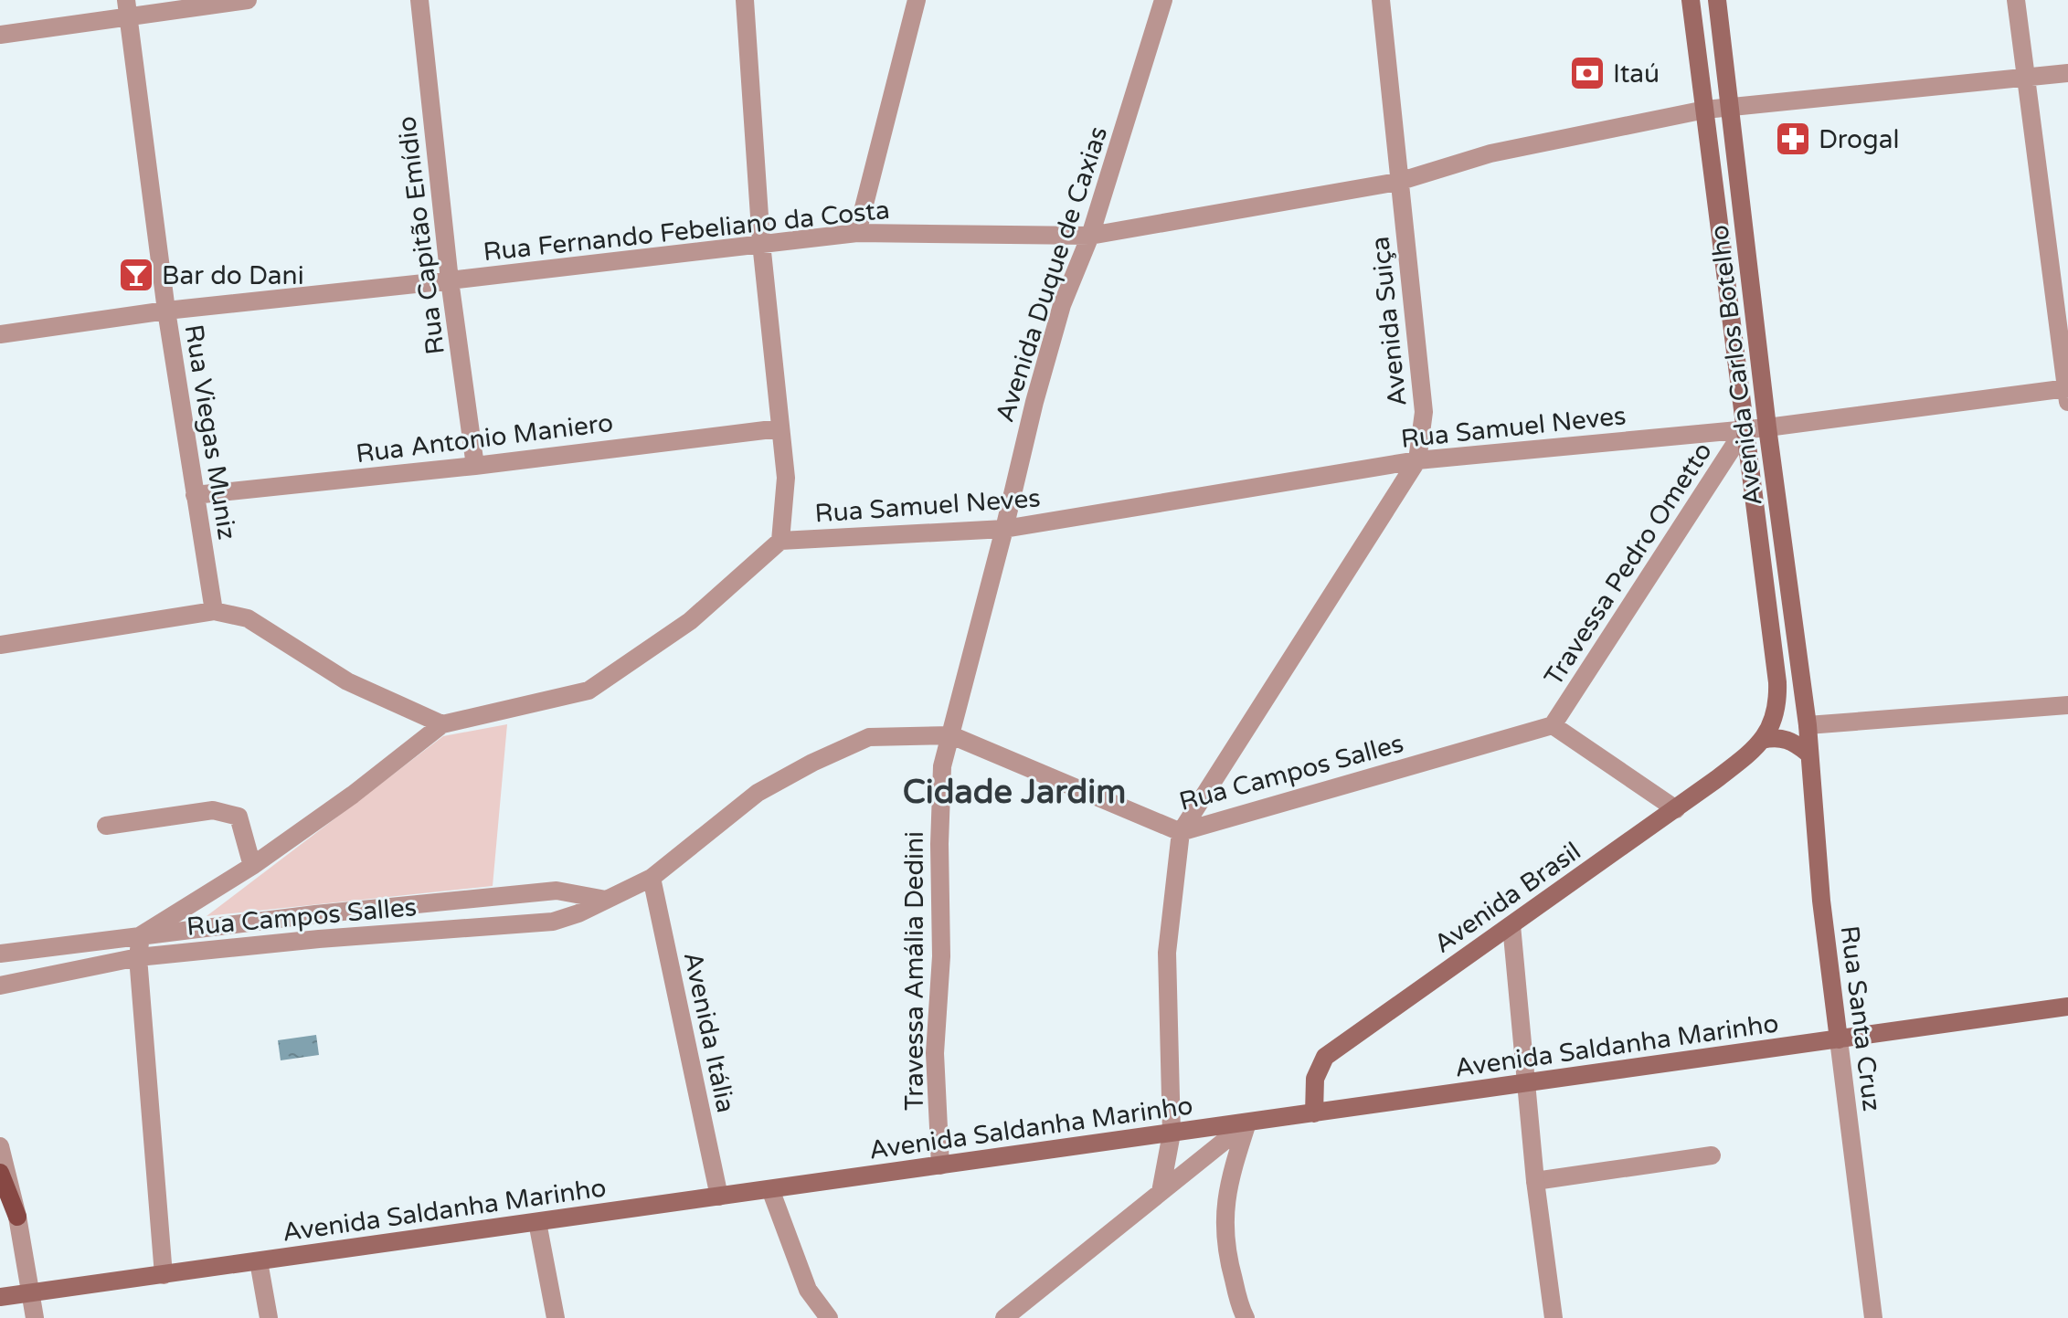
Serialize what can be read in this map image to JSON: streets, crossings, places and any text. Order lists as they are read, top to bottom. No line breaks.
{"streets":{"main road":["Avenida Carlos Botelho","Avenida Brasil","Rua Santa Cruz","Avenida Saldanha Marinho"],"street":["Rua Fernando Febeliano da Costa","Rua Capitão Emídio","Avenida Duque de Caxias","Avenida Suiça","Rua Samuel Neves","Rua Viegas Muniz","Rua Antonio Maniero","Travessa Pedro Ometto","Rua Campos Salles","Travessa Amália Dedini","Avenida Itália"]},"crossings":[["Rua Fernando Febeliano da Costa","Rua Capitão Emídio"],["Rua Fernando Febeliano da Costa","Avenida Duque de Caxias"],["Rua Fernando Febeliano da Costa","Avenida Suiça"],["Rua Fernando Febeliano da Costa","Avenida Carlos Botelho"],["Rua Fernando Febeliano da Costa","Rua Viegas Muniz"],["Rua Capitão Emídio","Rua Antonio Maniero"],["Avenida Duque de Caxias","Rua Samuel Neves"],["Avenida Duque de Caxias","Rua Campos Salles"],["Avenida Duque de Caxias","Travessa Amália Dedini"],["Avenida Suiça","Rua Samuel Neves"],["Avenida Suiça","Rua Campos Salles"],["Avenida Carlos Botelho","Rua Samuel Neves"],["Avenida Carlos Botelho","Travessa Pedro Ometto"],["Avenida Carlos Botelho","Avenida Brasil"],["Avenida Carlos Botelho","Rua Santa Cruz"],["Rua Samuel Neves","Travessa Pedro Ometto"],["Rua Viegas Muniz","Rua Antonio Maniero"],["Travessa Pedro Ometto","Rua Campos Salles"],["Rua Campos Salles","Travessa Amália Dedini"],["Rua Campos Salles","Avenida Itália"],["Avenida Brasil","Avenida Saldanha Marinho"],["Travessa Amália Dedini","Avenida Saldanha Marinho"],["Rua Santa Cruz","Avenida Saldanha Marinho"],["Avenida Itália","Avenida Saldanha Marinho"]],"districts":["Cidade Jardim"],"places":{"bank":["Itaú"],"pharmacy":["Drogal"],"bar":["Bar do Dani"]}}
